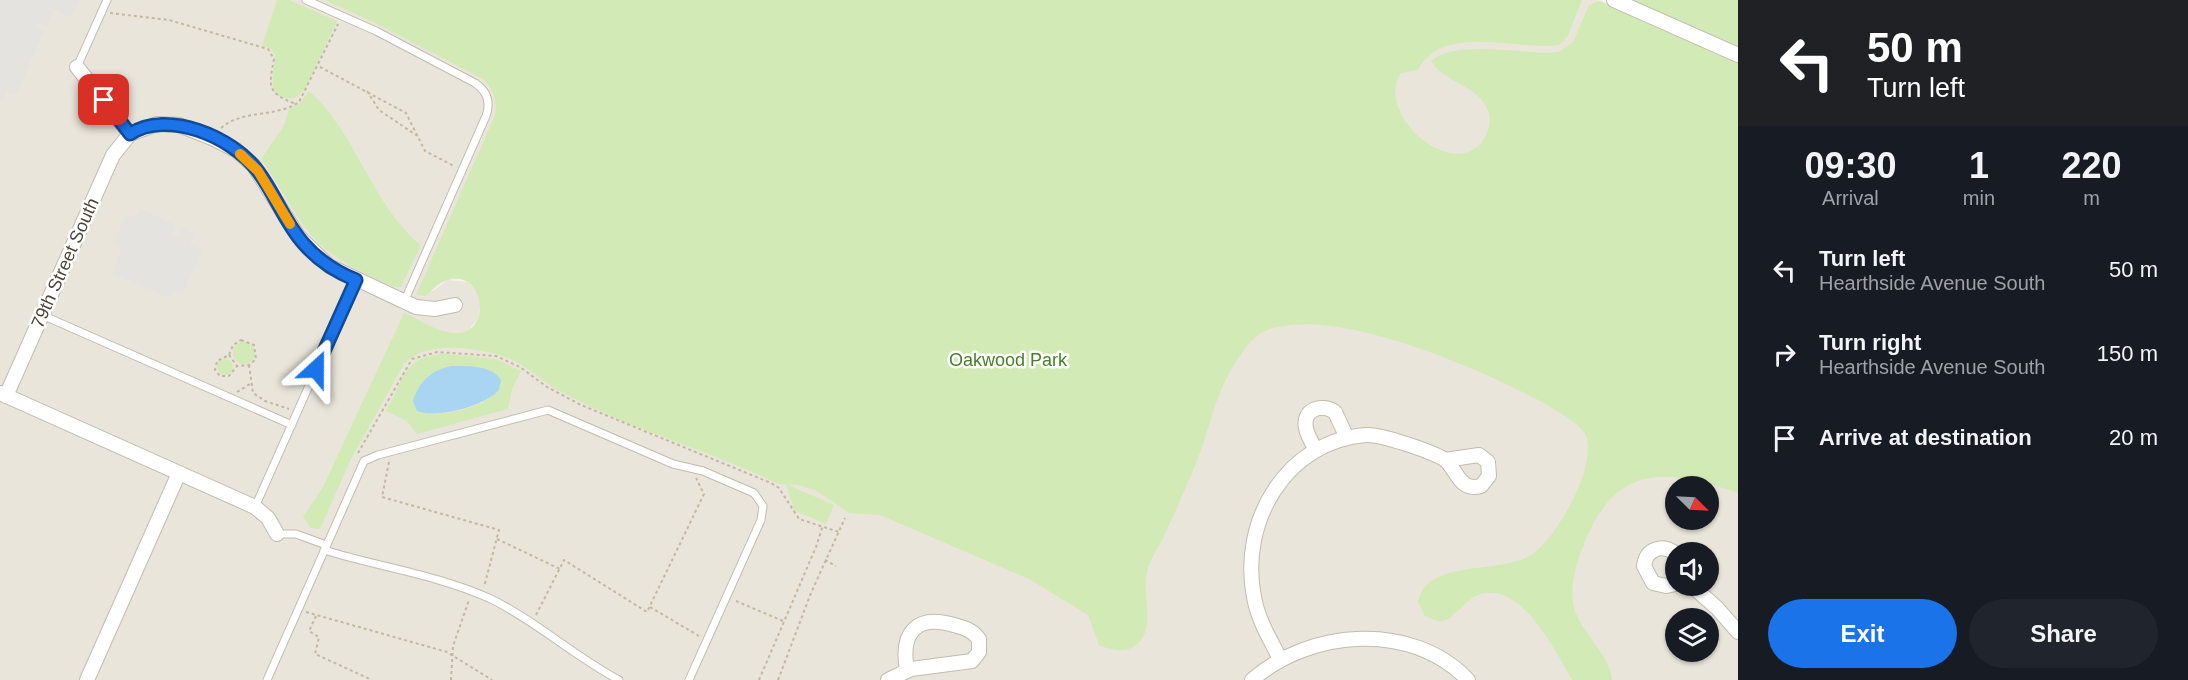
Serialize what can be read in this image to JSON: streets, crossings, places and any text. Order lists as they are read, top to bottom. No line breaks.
{"streets":{"street":["79th Street South"]},"parks":["Oakwood Park"],"north":"bottom right","page":{"turn":["50 m","Turn left"],"eta":["09:30","Arrival","1","min","220","m"],"list":[{"name":"Turn left","note":"Hearthside Avenue South","value":"50 m"},{"name":"Turn right","note":"Hearthside Avenue South","value":"150 m"},{"name":"Arrive at destination","value":"20 m"}],"buttons":["Exit","Share"]}}
